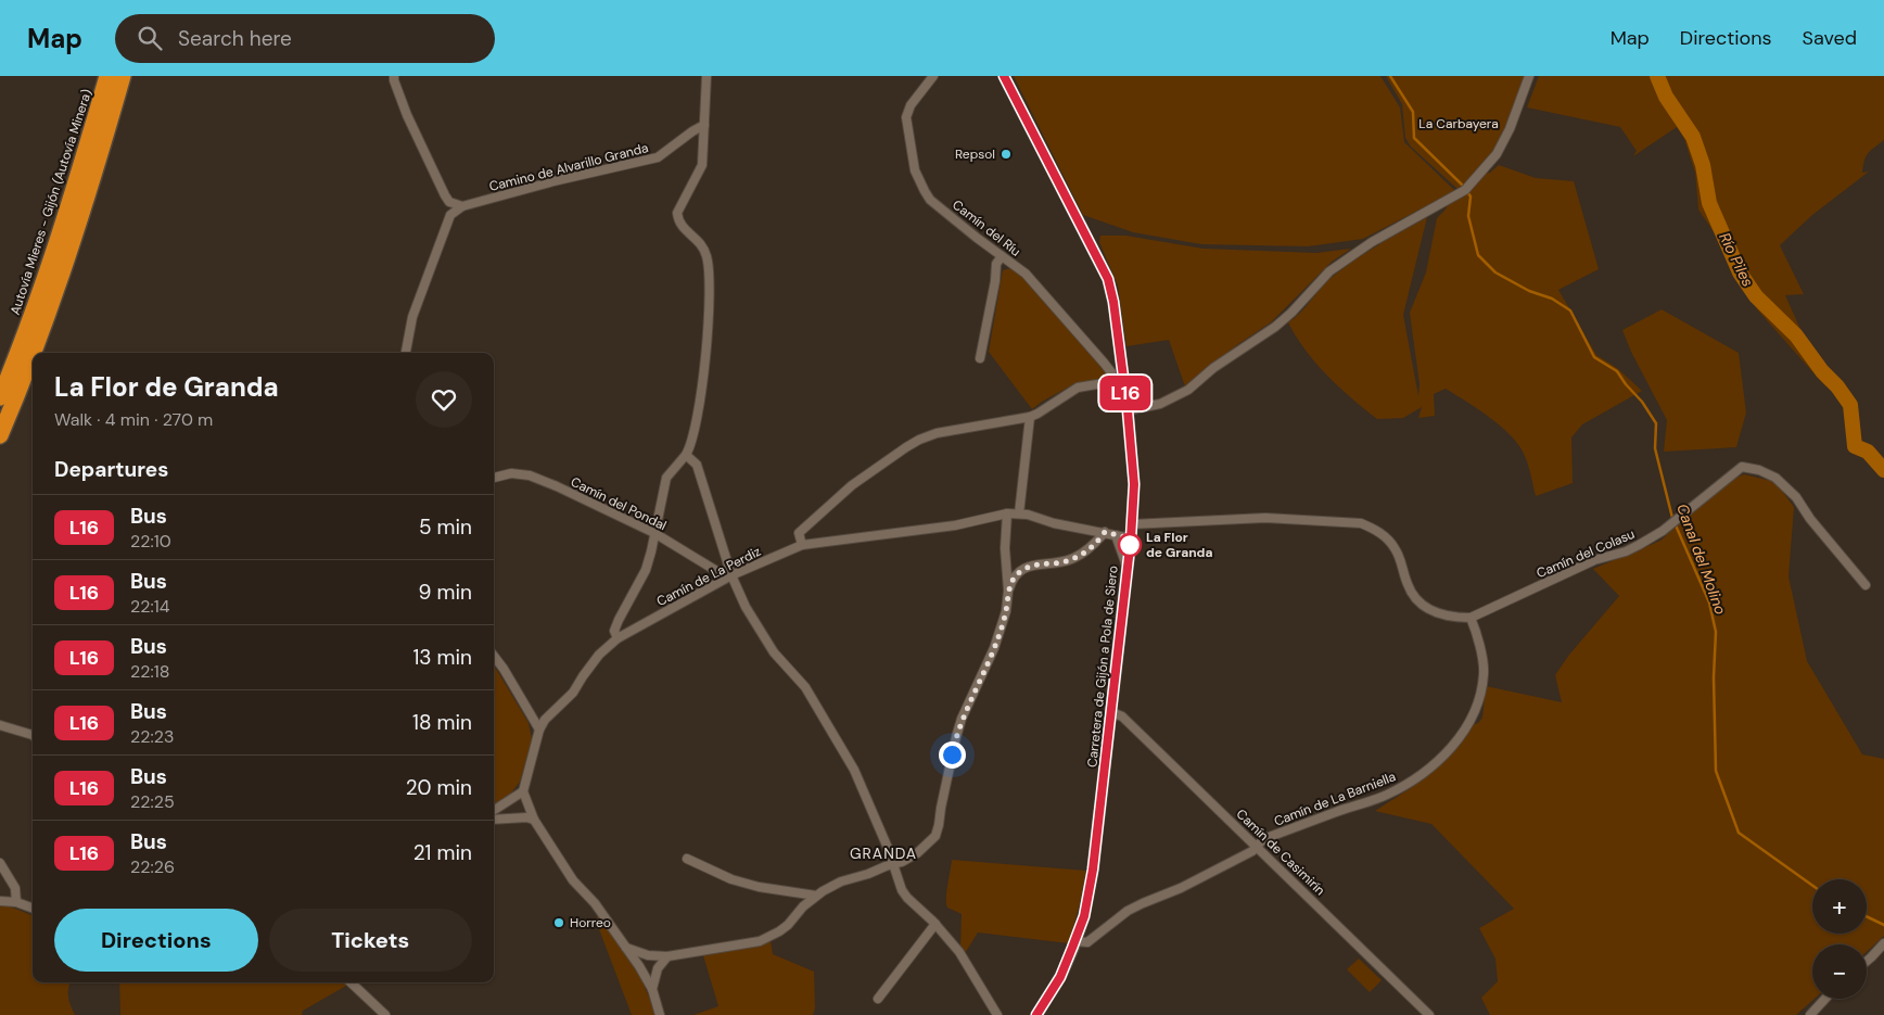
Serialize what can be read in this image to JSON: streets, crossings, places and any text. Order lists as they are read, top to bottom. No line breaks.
{"streets":{"highway":["Autovía Mieres - Gijón (Autovía Minera)"],"street":["Camino de Alvarillo Granda","Camín del Ríu","Camín del Pondal","Camín del Colasu","Camín de La Perdiz","Carretera de Gijón a Pola de Siero","Camín de La Barniella","Camín de Casimirín"]},"crossings":[["Camín del Ríu","Carretera de Gijón a Pola de Siero"],["Camín del Pondal","Camín de La Perdiz"],["Camín del Colasu","Camín de La Barniella"],["Camín de La Perdiz","Carretera de Gijón a Pola de Siero"],["Carretera de Gijón a Pola de Siero","Camín de La Barniella"],["Carretera de Gijón a Pola de Siero","Camín de Casimirín"],["Camín de La Barniella","Camín de Casimirín"]],"districts":["GRANDA"],"water":["Río Piles","Canal del Molino"],"parks":["La Carbayera"],"places":["Repsol","La Flor de Granda","Horreo"],"lines":["bus line L16"],"page":{"header":"Map","search":"Search here","nav":["Map","Directions","Saved"],"on_map":"L16","heading":[["La Flor de Granda","Walk · 4 min · 270 m"],"Departures"],"list":[{"mark":"L16","name":"Bus","note":"22:10","value":"5 min"},{"mark":"L16","name":"Bus","note":"22:14","value":"9 min"},{"mark":"L16","name":"Bus","note":"22:18","value":"13 min"},{"mark":"L16","name":"Bus","note":"22:23","value":"18 min"},{"mark":"L16","name":"Bus","note":"22:25","value":"20 min"},{"mark":"L16","name":"Bus","note":"22:26","value":"21 min"}],"map_buttons":["+","−"],"buttons":["Directions","Tickets"]}}
